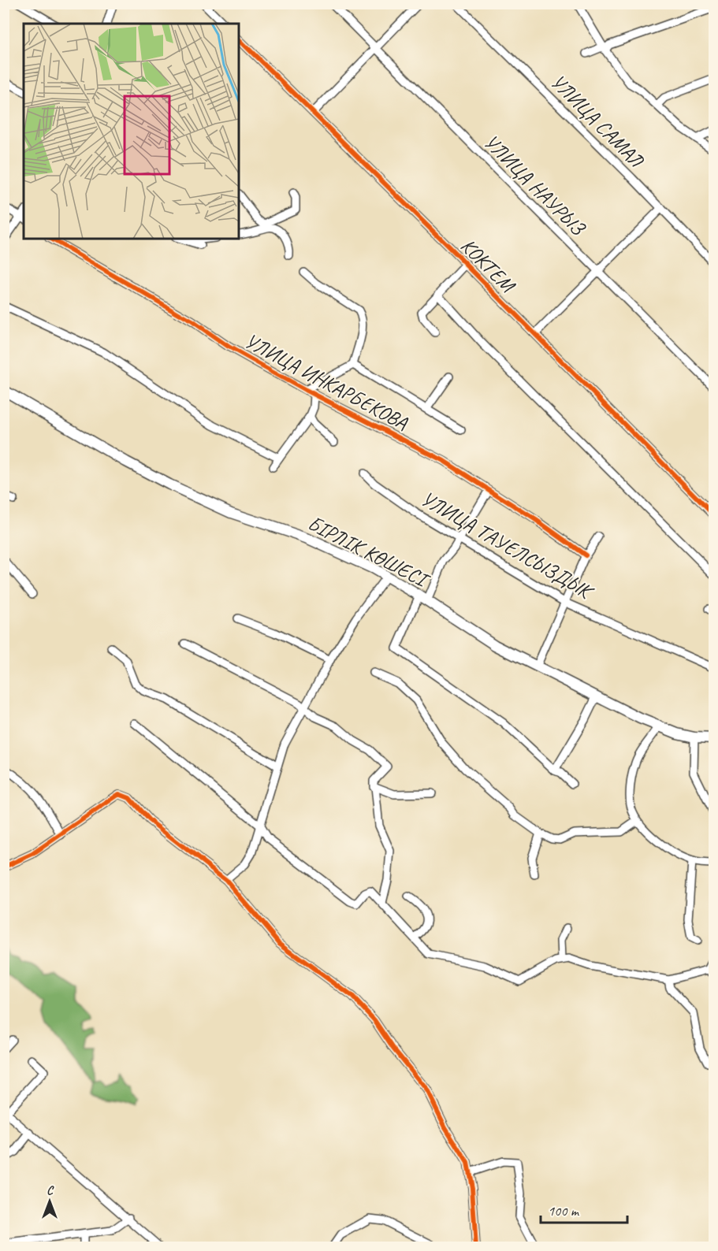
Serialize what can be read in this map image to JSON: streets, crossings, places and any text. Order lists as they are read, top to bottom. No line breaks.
{"streets":{"main road":["БІРЛІК КӨШЕСІ"],"street":["УЛИЦА САМАЛ","УЛИЦА НАУРЫЗ","КОКТЕМ","УЛИЦА ИНКАРБЕКОВА","УЛИЦА ТАУЕЛСЫЗДЫК"]},"scale_bar":"100 m","north":"top"}
